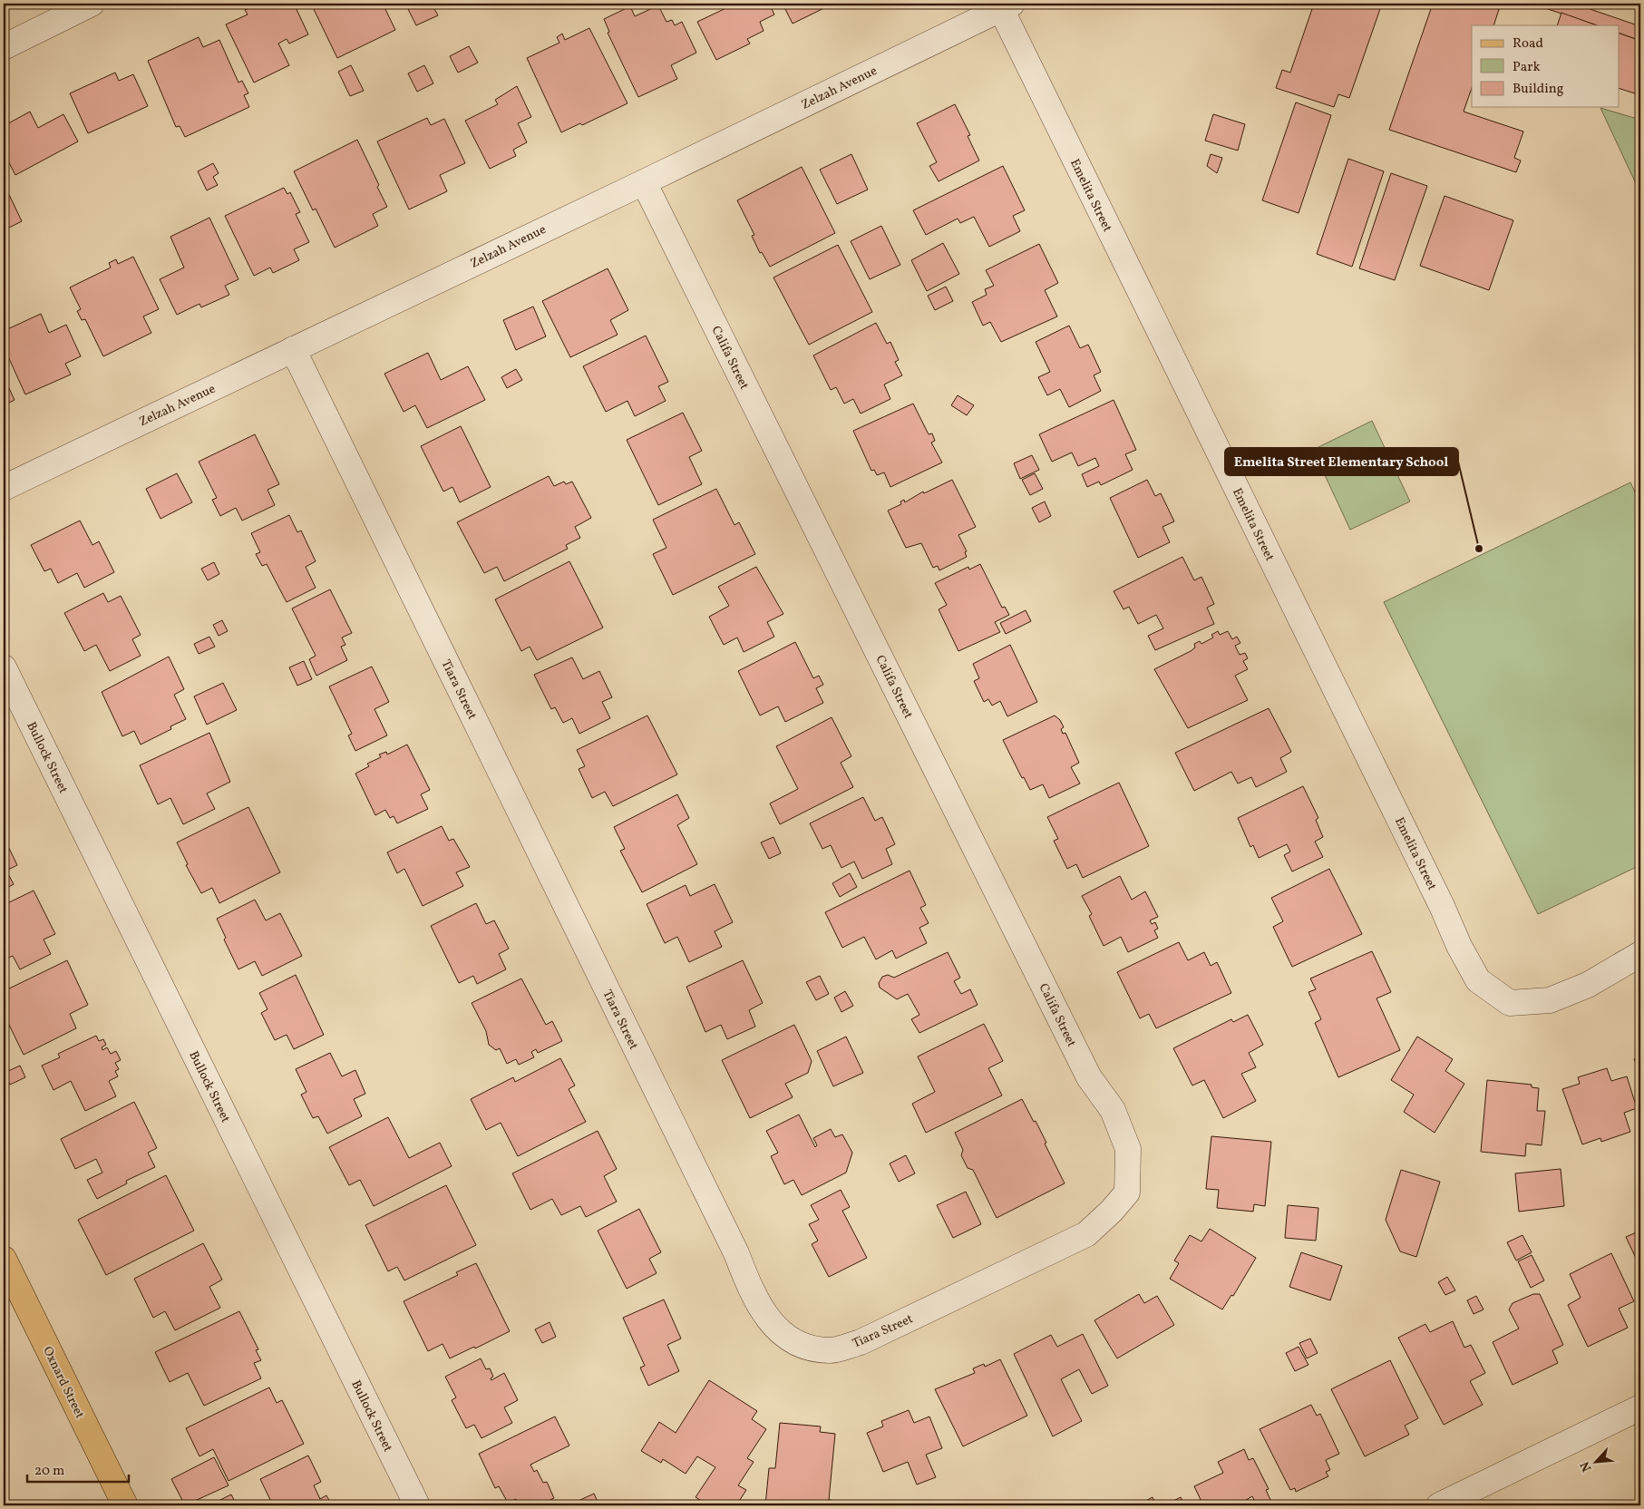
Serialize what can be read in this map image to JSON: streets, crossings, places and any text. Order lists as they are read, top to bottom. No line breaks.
{"streets":{"main road":["Oxnard Street"],"street":["Zelzah Avenue","Emelita Street","Califa Street","Tiara Street","Bullock Street"]},"crossings":[["Zelzah Avenue","Emelita Street"],["Zelzah Avenue","Califa Street"],["Zelzah Avenue","Tiara Street"],["Califa Street","Tiara Street"]],"places":["Emelita Street Elementary School"],"legend":["Road","Park","Building"],"scale_bar":"20 m","north":"bottom left"}
